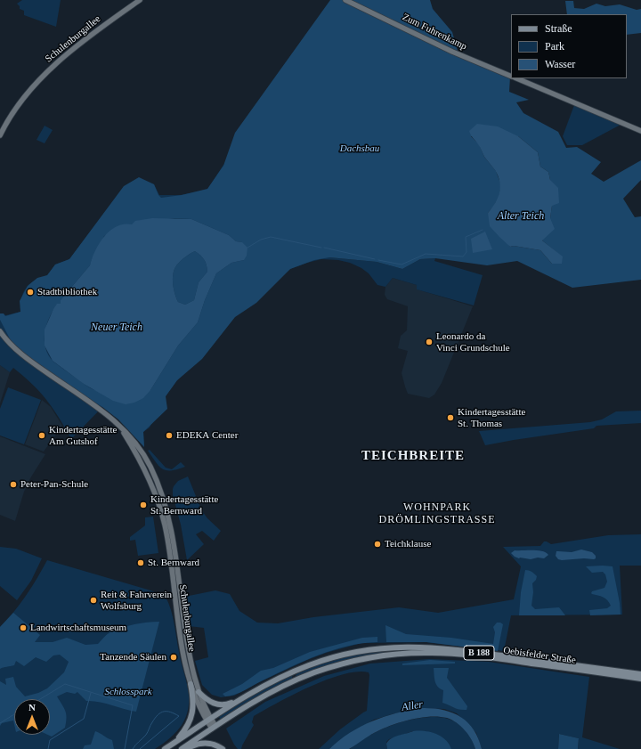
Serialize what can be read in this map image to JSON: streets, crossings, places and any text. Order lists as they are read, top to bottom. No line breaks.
{"streets":{"main road":["B 188","Oebisfelder Straße"],"street":["Zum Fuhrenkamp","Schulenburgallee"]},"crossings":[["Schulenburgallee","B 188"],["Schulenburgallee","Oebisfelder Straße"],["B 188","Oebisfelder Straße"]],"districts":["TEICHBREITE","WOHNPARK DRÖMLINGSTRASSE"],"water":["Alter Teich","Neuer Teich","Aller"],"parks":["Dachsbau","Schlosspark"],"places":["Stadtbibliothek","Leonardo da Vinci Grundschule","Kindertagesstätte St. Thomas","Kindertagesstätte Am Gutshof","EDEKA Center","Peter-Pan-Schule","Kindertagesstätte St. Bernward","Teichklause","St. Bernward","Reit & Fahrverein Wolfsburg","Landwirtschaftsmuseum","Tanzende Säulen"],"legend":["Straße","Park","Wasser"],"north":"top"}
